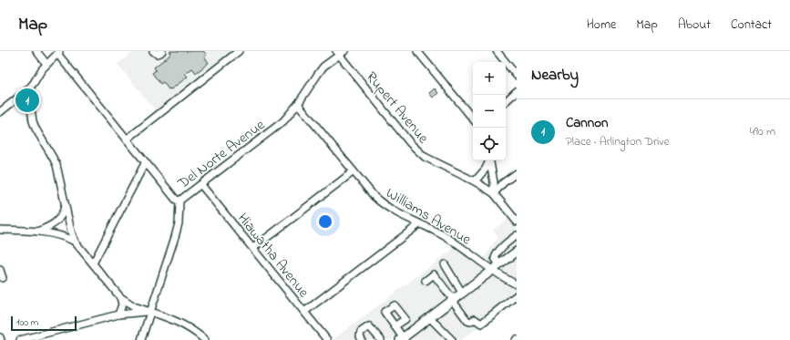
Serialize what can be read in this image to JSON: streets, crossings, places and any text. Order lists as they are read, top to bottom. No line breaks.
{"streets":{"street":["Rupert Avenue","Del Norte Avenue","Williams Avenue","Hiawatha Avenue"]},"crossings":[["Rupert Avenue","Del Norte Avenue"],["Del Norte Avenue","Williams Avenue"],["Del Norte Avenue","Hiawatha Avenue"]],"scale_bar":"100 m","page":{"header":"Map","nav":["Home","Map","About","Contact"],"heading":"Nearby","map_buttons":["+","−"],"pins":"1","list":[{"mark":"1","name":"Cannon","note":"Place · Arlington Drive","value":"490 m"}],"scale":"100 m"}}
